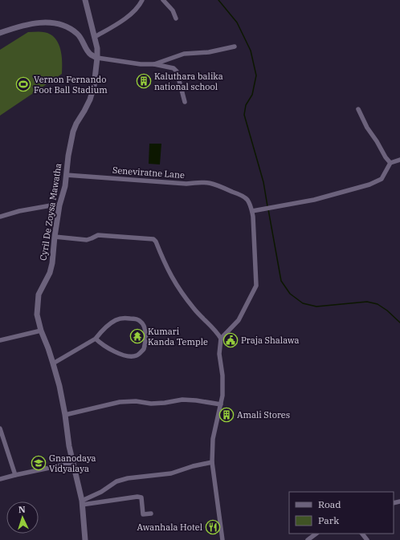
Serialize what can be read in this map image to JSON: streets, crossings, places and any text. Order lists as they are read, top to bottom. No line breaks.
{"streets":{"street":["Seneviratne Lane","Cyril De Zoysa Mawatha"]},"crossings":[["Seneviratne Lane","Cyril De Zoysa Mawatha"]],"places":{"building":["Kaluthara balika national school","Amali Stores"],"sports":["Vernon Fernando Foot Ball Stadium"],"temple":["Kumari Kanda Temple"],"public building":["Praja Shalawa"],"school or university":["Gnanodaya Vidyalaya"],"restaurant":["Awanhala Hotel"]},"legend":["Road","Park"],"north":"top"}
